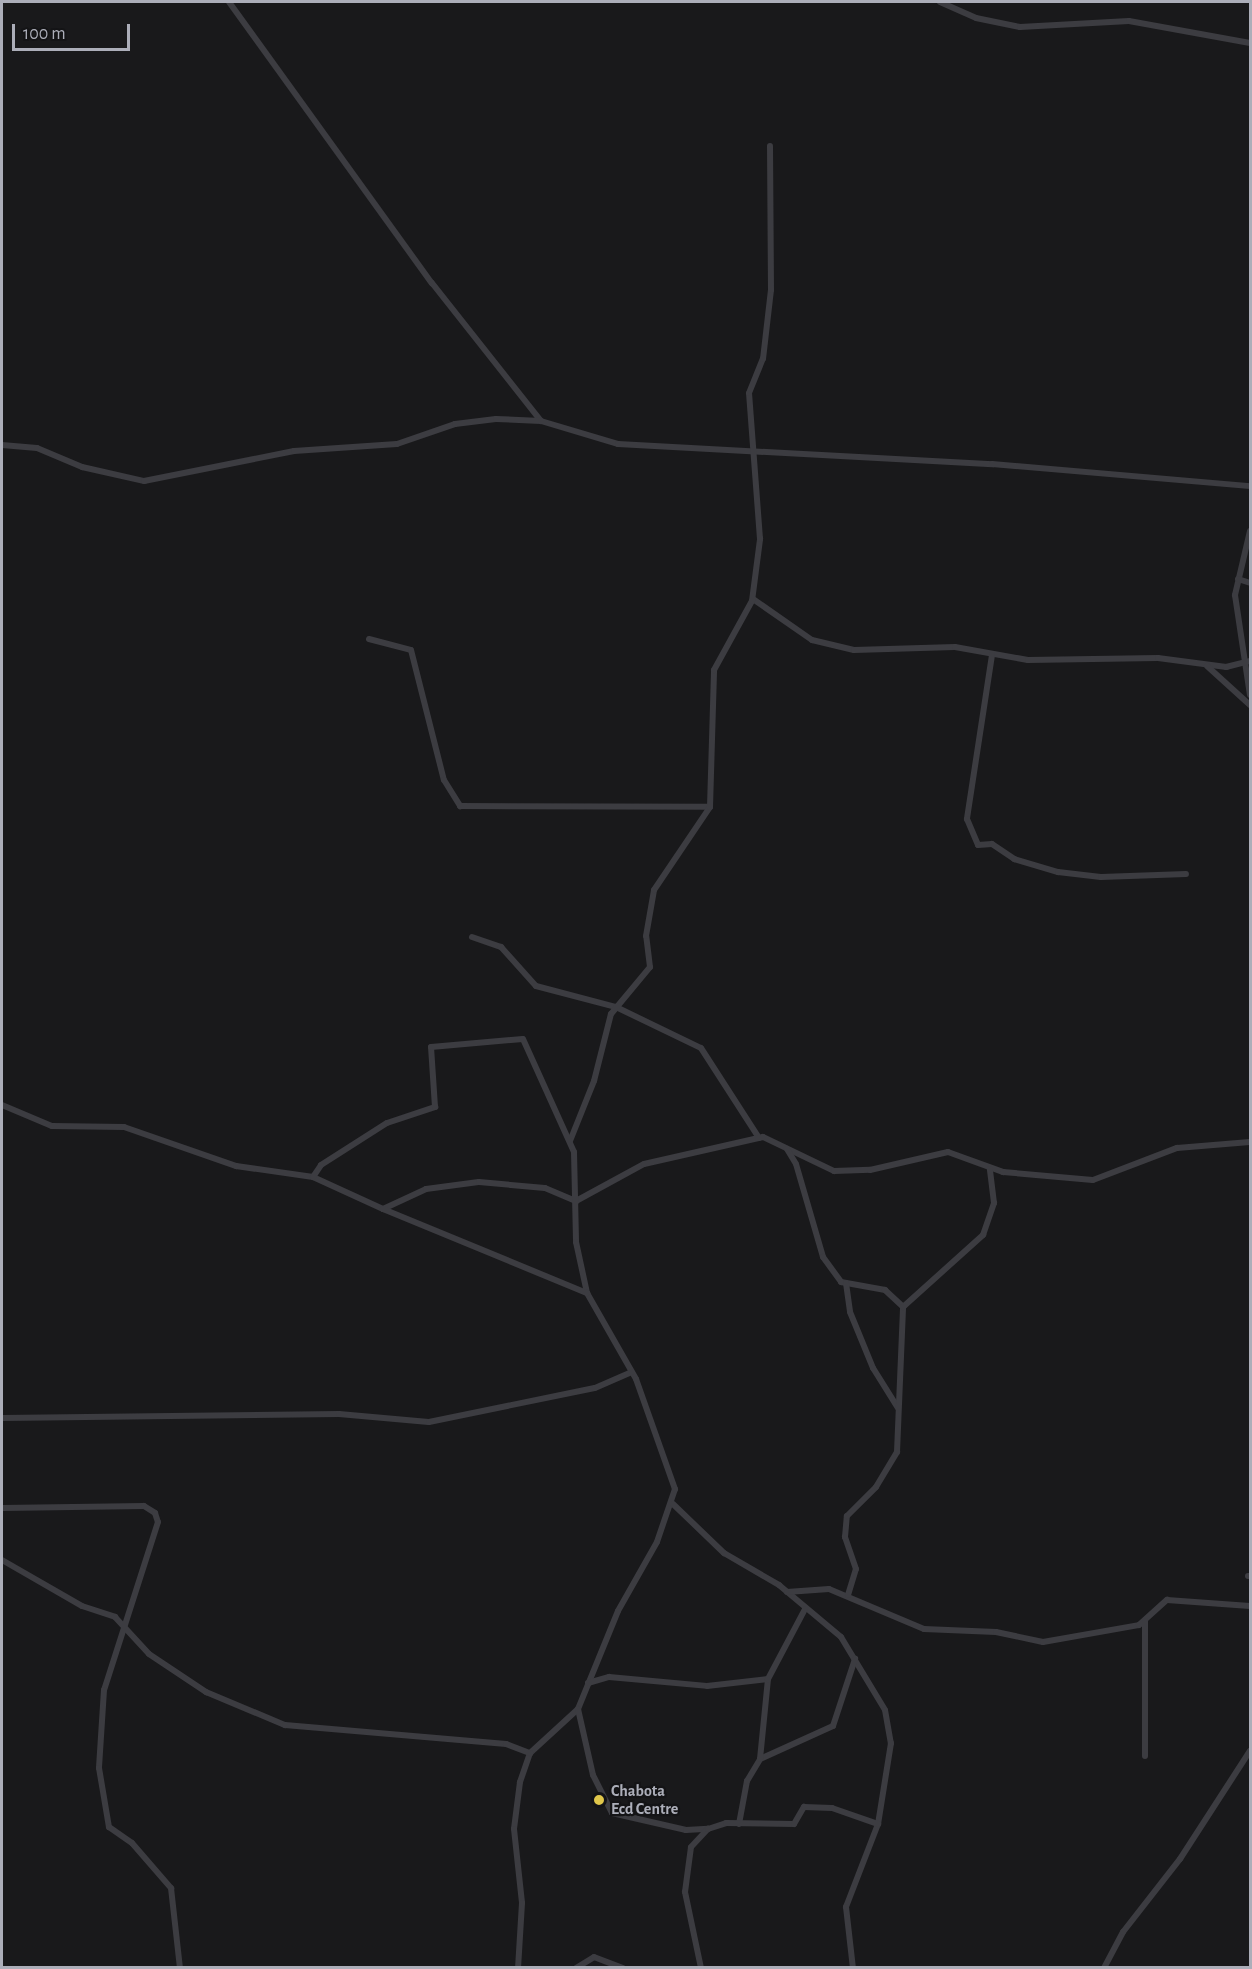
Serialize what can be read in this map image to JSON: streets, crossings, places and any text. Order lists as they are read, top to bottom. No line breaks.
{"places":["Chabota Ecd Centre"],"scale_bar":"100 m"}
